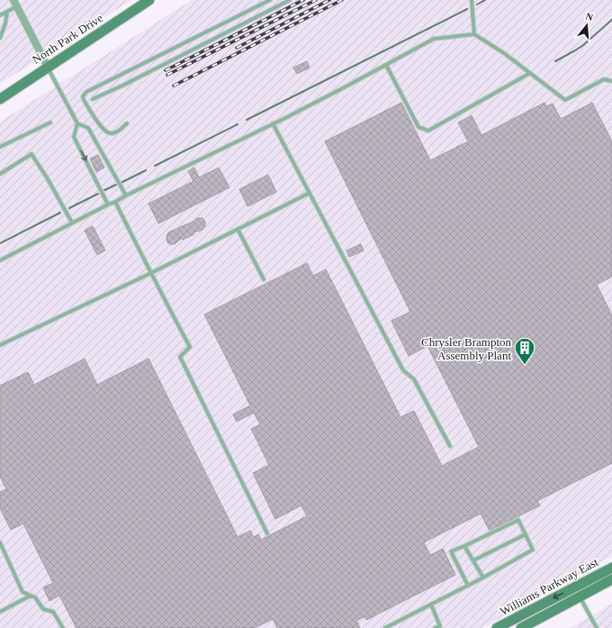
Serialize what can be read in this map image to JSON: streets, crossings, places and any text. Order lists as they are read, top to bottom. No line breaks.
{"streets":{"main road":["North Park Drive","Williams Parkway East"]},"places":{"building":["Chrysler Brampton Assembly Plant"]},"north":"top"}
